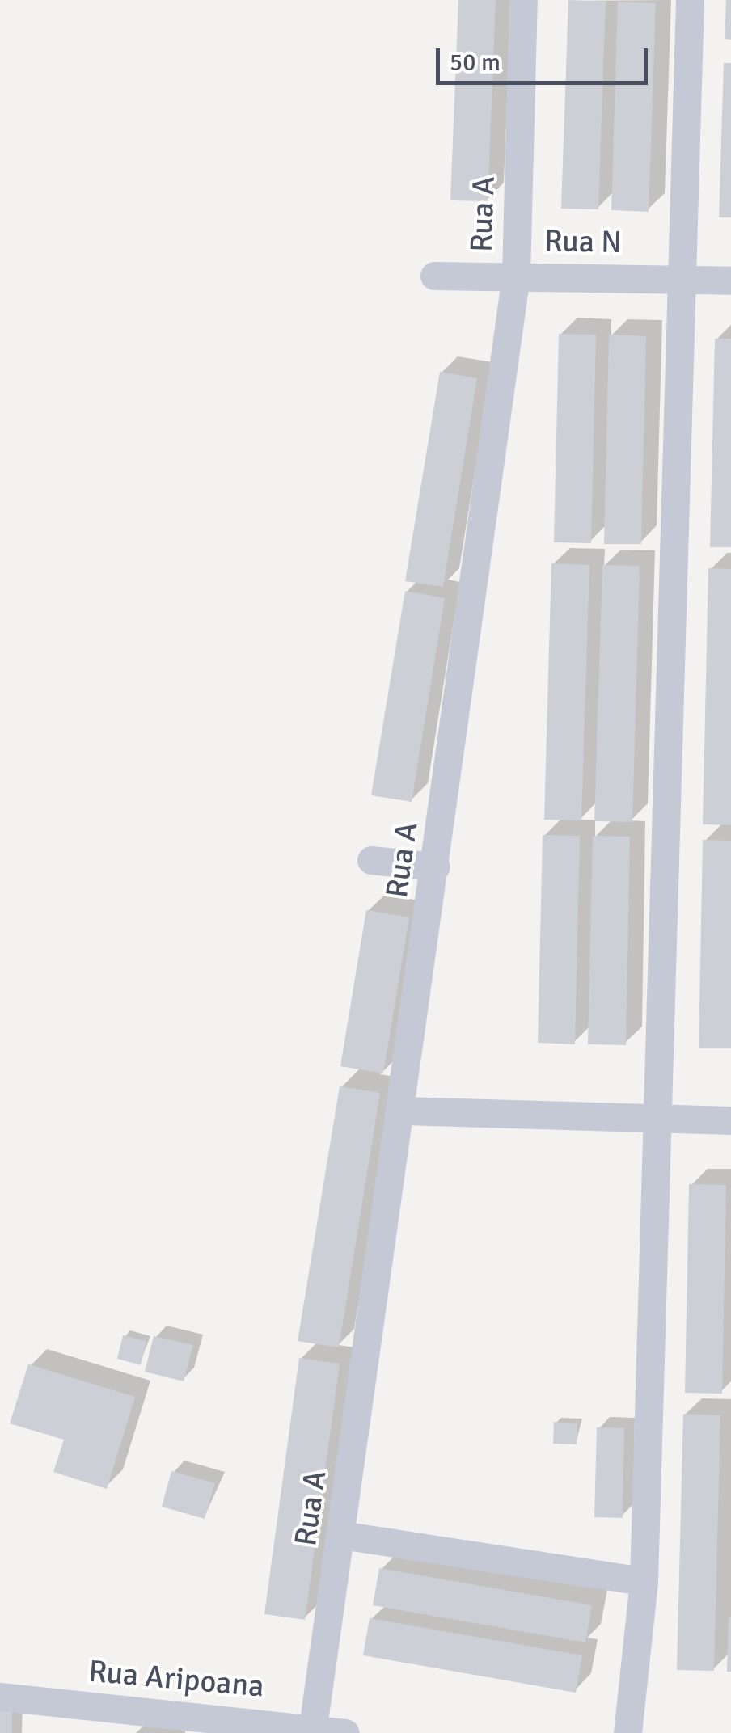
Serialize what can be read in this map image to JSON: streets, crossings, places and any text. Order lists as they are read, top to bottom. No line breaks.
{"streets":{"street":["Rua A","Rua N","Rua Aripoana"]},"crossings":[["Rua A","Rua N"],["Rua A","Rua Aripoana"]],"scale_bar":"50 m"}
